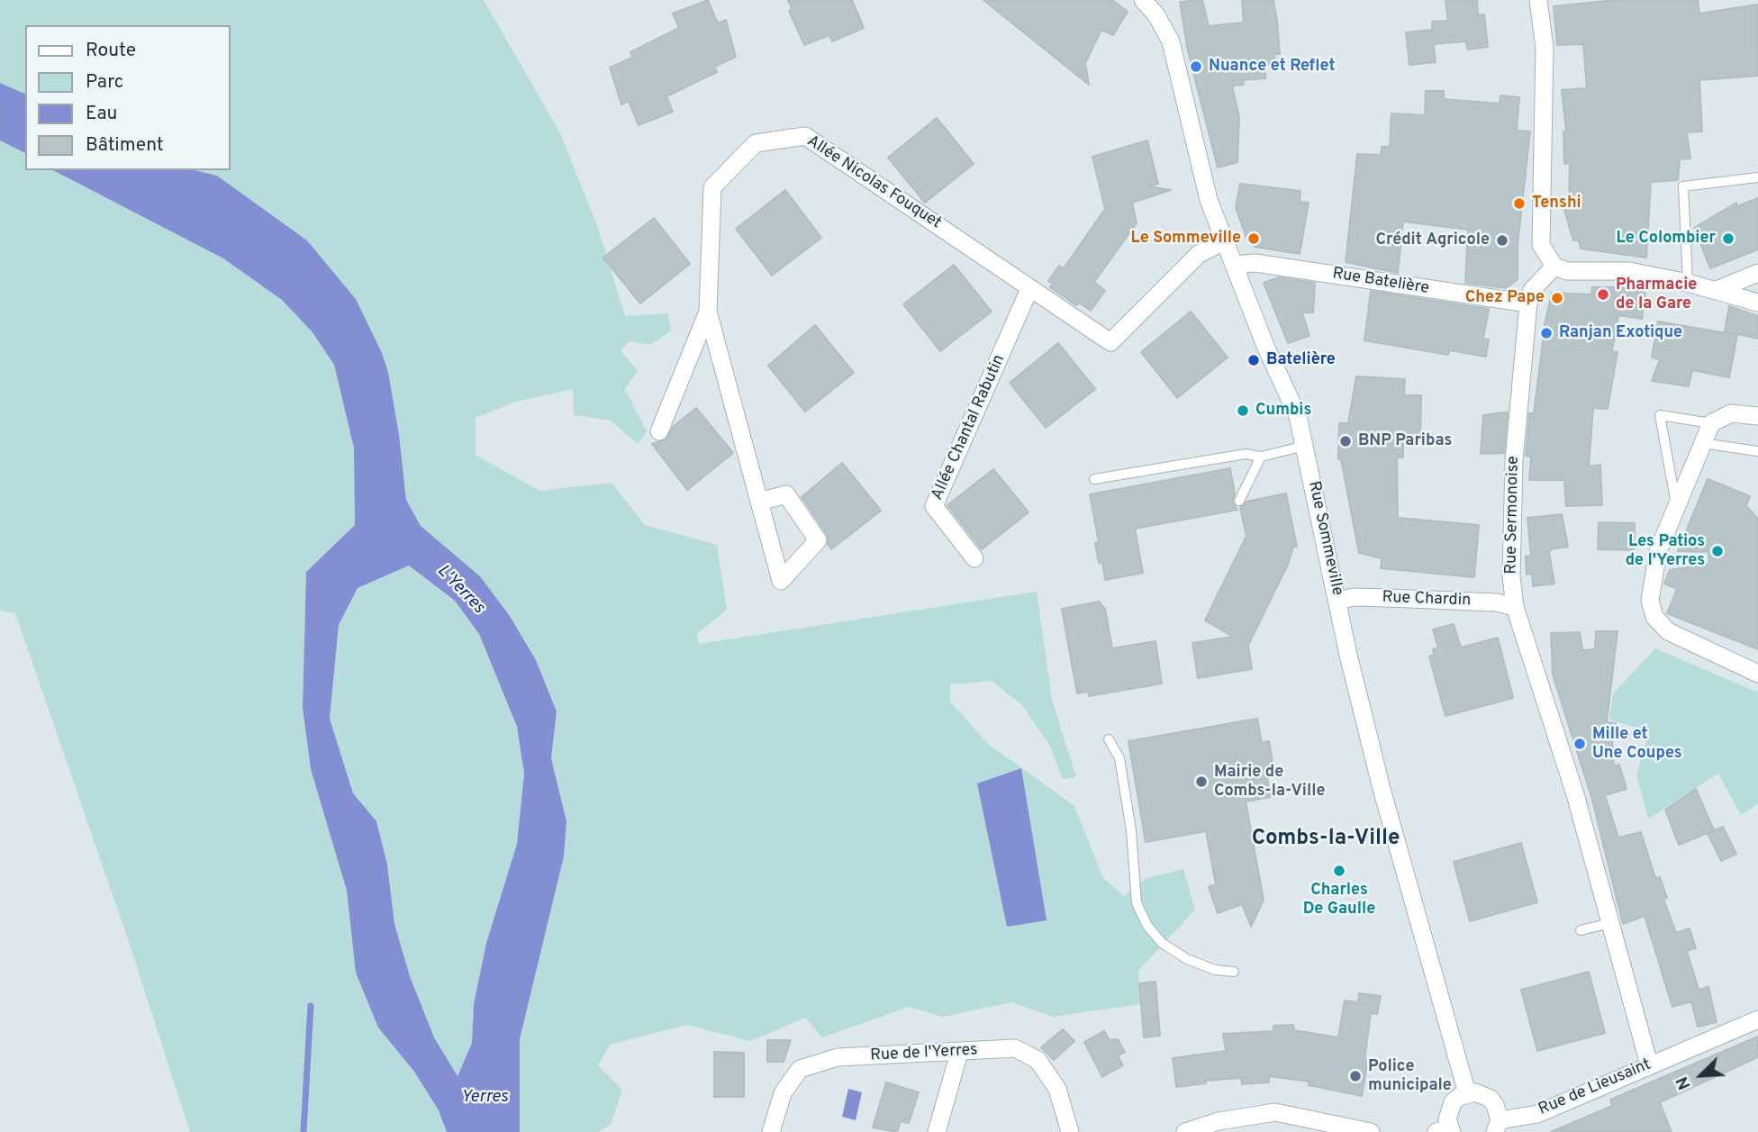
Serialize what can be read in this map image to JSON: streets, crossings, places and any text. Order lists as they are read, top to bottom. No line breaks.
{"streets":{"street":["Allée Nicolas Fouquet","Rue Batelière","Allée Chantal Rabutin","Rue Sermonoise","Rue Sommeville","Rue Chardin","Rue de l'Yerres","Rue de Lieusaint"]},"crossings":[["Allée Nicolas Fouquet","Allée Chantal Rabutin"],["Allée Nicolas Fouquet","Rue Sommeville"],["Rue Batelière","Rue Sermonoise"],["Rue Batelière","Rue Sommeville"],["Rue Sermonoise","Rue Chardin"],["Rue Sermonoise","Rue de Lieusaint"],["Rue Sommeville","Rue Chardin"]],"districts":["Combs-la-Ville"],"water":["L'Yerres","Yerres"],"places":["Nuance et Reflet","Tenshi","Le Sommeville","Le Colombier","Crédit Agricole","Pharmacie de la Gare","Chez Pape","Ranjan Exotique","Batelière","Cumbis","BNP Paribas","Les Patios de l'Yerres","Mille et Une Coupes","Mairie de Combs-la-Ville","Charles De Gaulle","Police municipale"],"legend":["Route","Parc","Eau","Bâtiment"],"north":"bottom left"}
